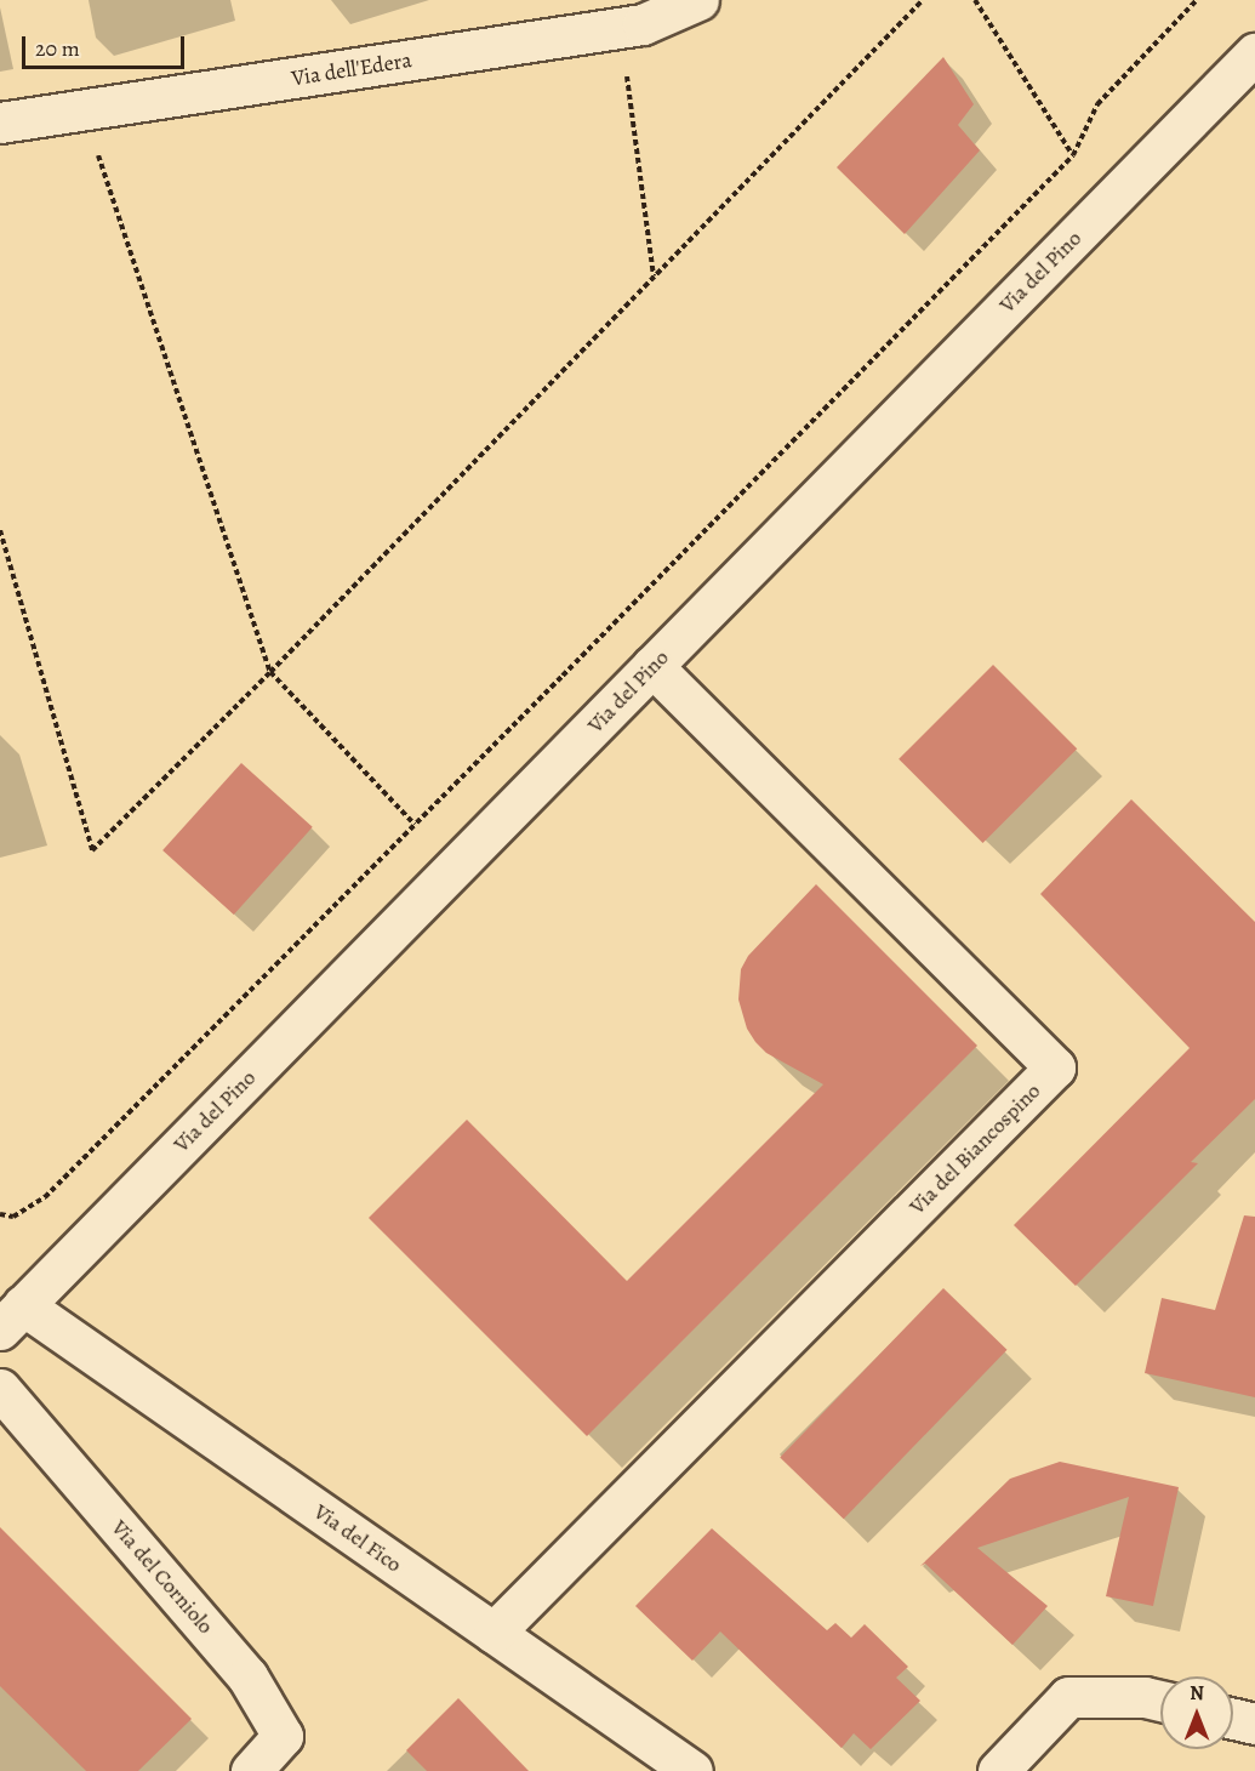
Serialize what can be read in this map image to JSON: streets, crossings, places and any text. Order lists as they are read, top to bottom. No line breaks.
{"streets":{"street":["Via dell'Edera","Via del Pino","Via del Biancospino","Via del Fico","Via del Corniolo"]},"crossings":[["Via del Pino","Via del Biancospino"],["Via del Pino","Via del Fico"],["Via del Biancospino","Via del Fico"]],"scale_bar":"20 m","north":"top"}
